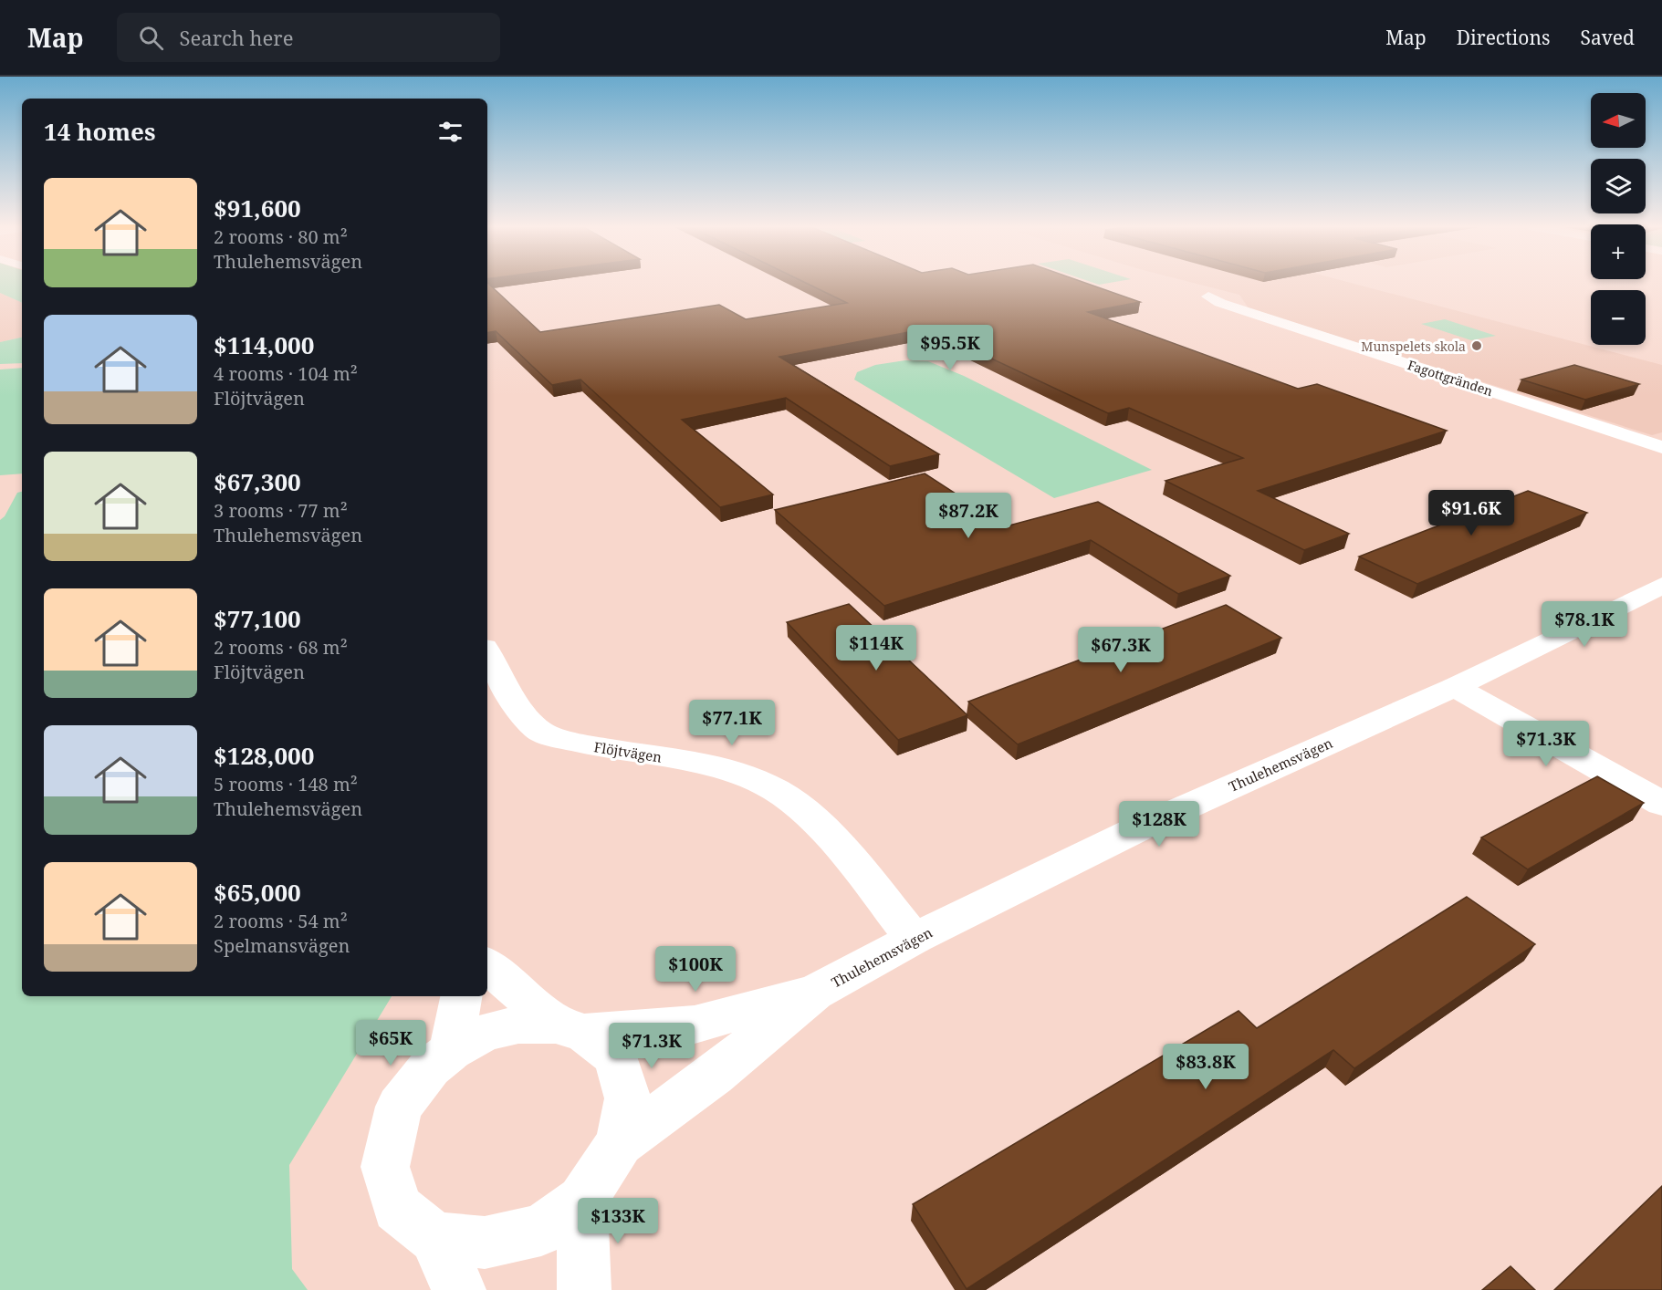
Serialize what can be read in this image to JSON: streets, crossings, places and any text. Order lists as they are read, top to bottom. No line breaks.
{"streets":{"street":["Fagottgränden","Flöjtvägen","Thulehemsvägen"]},"crossings":[["Flöjtvägen","Thulehemsvägen"]],"places":["Munspelets skola"],"north":"left","page":{"header":"Map","search":"Search here","nav":["Map","Directions","Saved"],"map_buttons":["+","−"],"heading":"14 homes","list":[{"name":"$91,600","note":"2 rooms · 80 m² · Thulehemsvägen"},{"name":"$114,000","note":"4 rooms · 104 m² · Flöjtvägen"},{"name":"$67,300","note":"3 rooms · 77 m² · Thulehemsvägen"},{"name":"$77,100","note":"2 rooms · 68 m² · Flöjtvägen"},{"name":"$128,000","note":"5 rooms · 148 m² · Thulehemsvägen"},{"name":"$65,000","note":"2 rooms · 54 m² · Spelmansvägen"}],"price":["$95.5K","$91.6K","$87.2K","$78.1K","$114K","$67.3K","$77.1K","$71.3K","$128K","$100K","$65K","$71.3K","$83.8K","$133K"]}}
